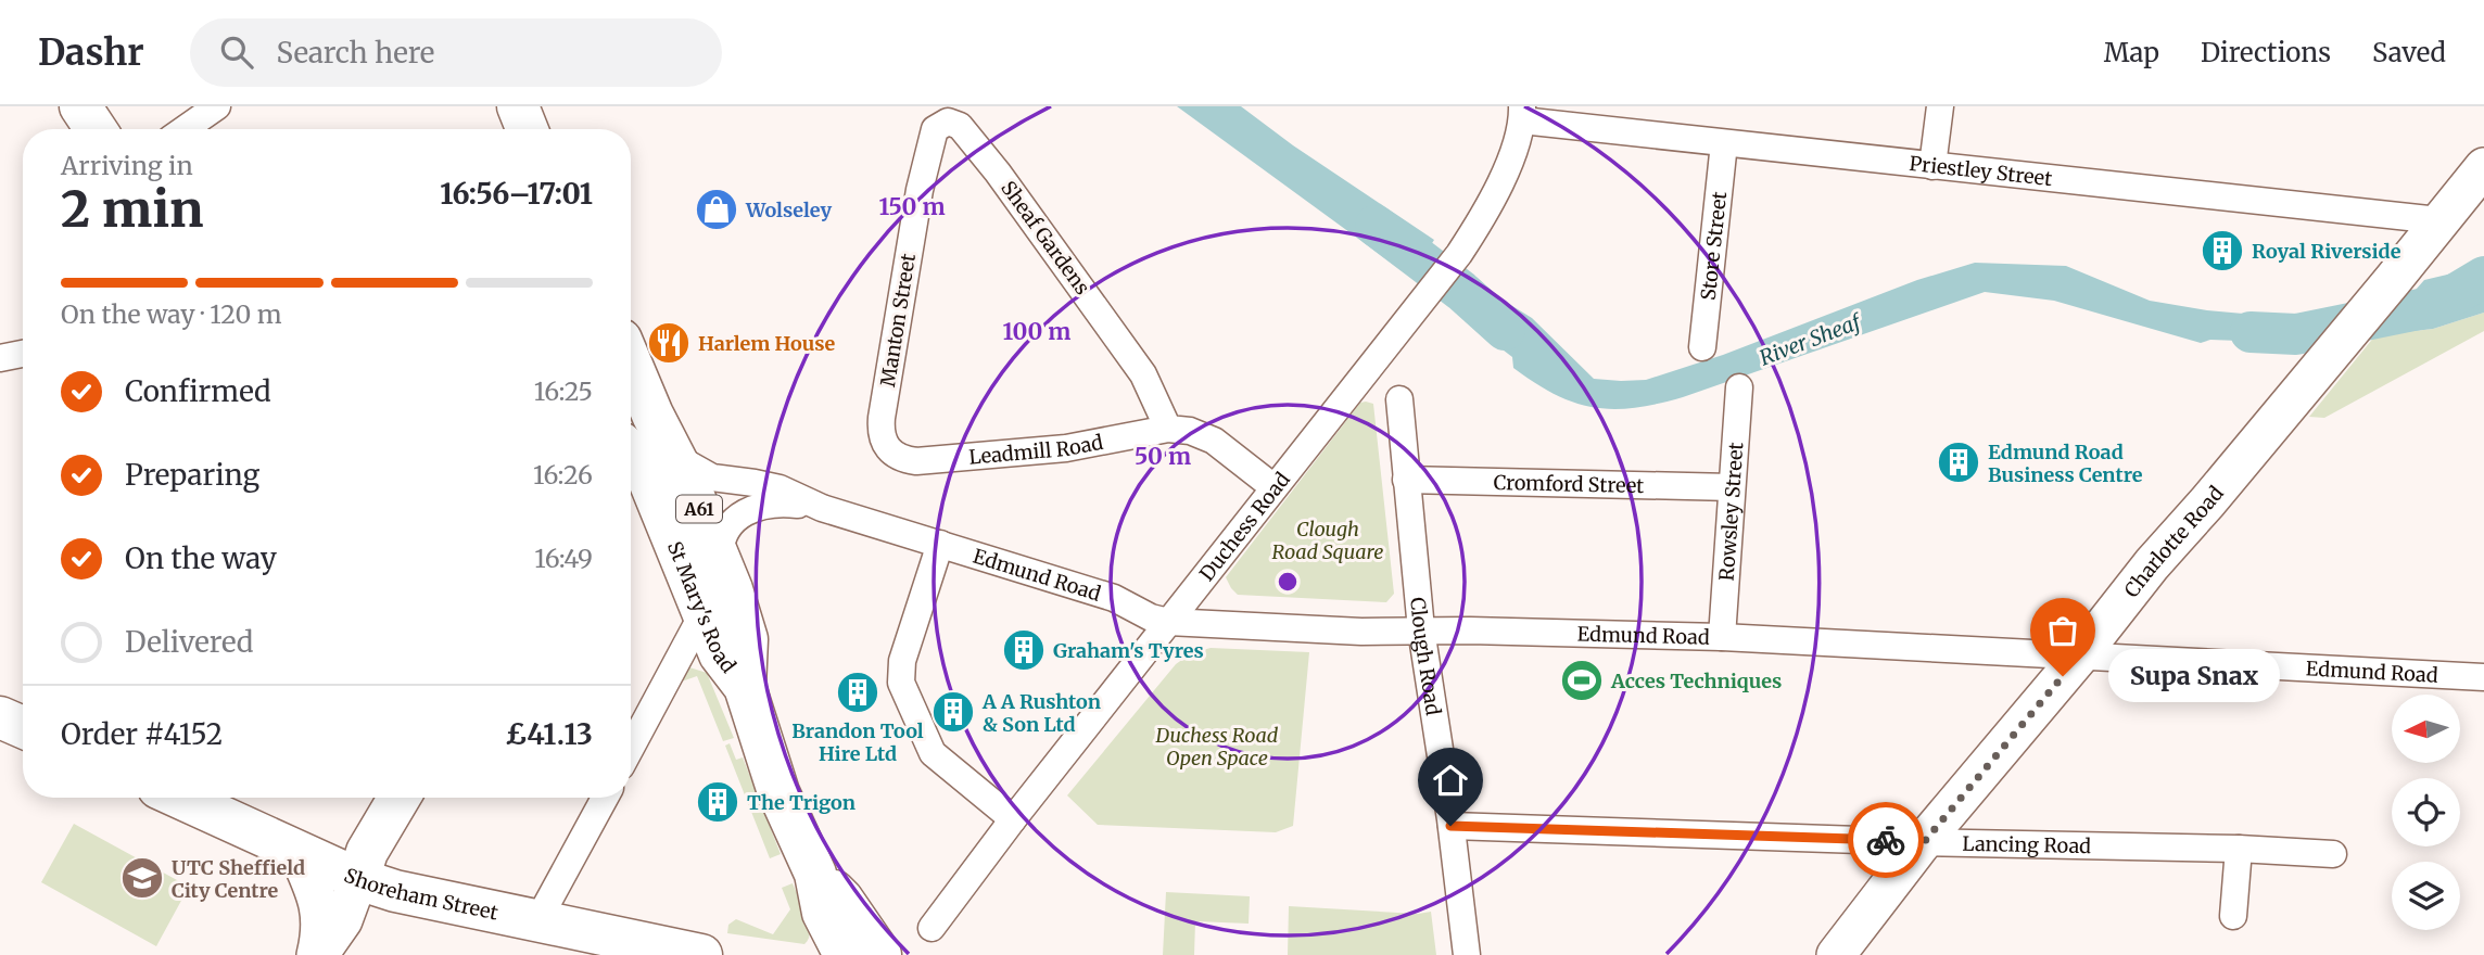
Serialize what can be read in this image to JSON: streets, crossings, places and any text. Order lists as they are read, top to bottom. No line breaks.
{"streets":{"highway":["A61","St Mary's Road","Shoreham Street"],"street":["Priestley Street","Sheaf Gardens","Store Street","Manton Street","Leadmill Road","Cromford Street","Rowsley Street","Duchess Road","Charlotte Road","Edmund Road","Clough Road","Lancing Road"]},"crossings":[["Priestley Street","Store Street"],["Priestley Street","Duchess Road"],["Priestley Street","Charlotte Road"],["Sheaf Gardens","Manton Street"],["Sheaf Gardens","Leadmill Road"],["Manton Street","Leadmill Road"],["Cromford Street","Rowsley Street"],["Cromford Street","Clough Road"],["Rowsley Street","Edmund Road"],["Duchess Road","Edmund Road"],["Charlotte Road","Edmund Road"],["Charlotte Road","Lancing Road"],["Edmund Road","St Mary's Road"],["Edmund Road","Clough Road"],["Clough Road","Lancing Road"]],"water":["River Sheaf"],"parks":["Clough Road Square","Duchess Road Open Space"],"places":{"shop":["Wolseley"],"building":["Royal Riverside","Edmund Road Business Centre","Graham's Tyres","Brandon Tool Hire Ltd","A A Rushton & Son Ltd","The Trigon"],"restaurant":["Harlem House"],"other":["Supa Snax"],"sports":["Acces Techniques"],"school or university":["UTC Sheffield City Centre"]},"north":"left","page":{"header":"Dashr","search":"Search here","nav":["Map","Directions","Saved"],"heading":["2 min","Arriving in","16:56–17:01"],"panel":["Order #4152","£41.13"],"bar":"On the way · 120 m","list":[["Confirmed","16:25"],["Preparing","16:26"],["On the way","16:49"],"Delivered"],"bubble":"Supa Snax"},"rings":["150 m","100 m","50 m"]}
